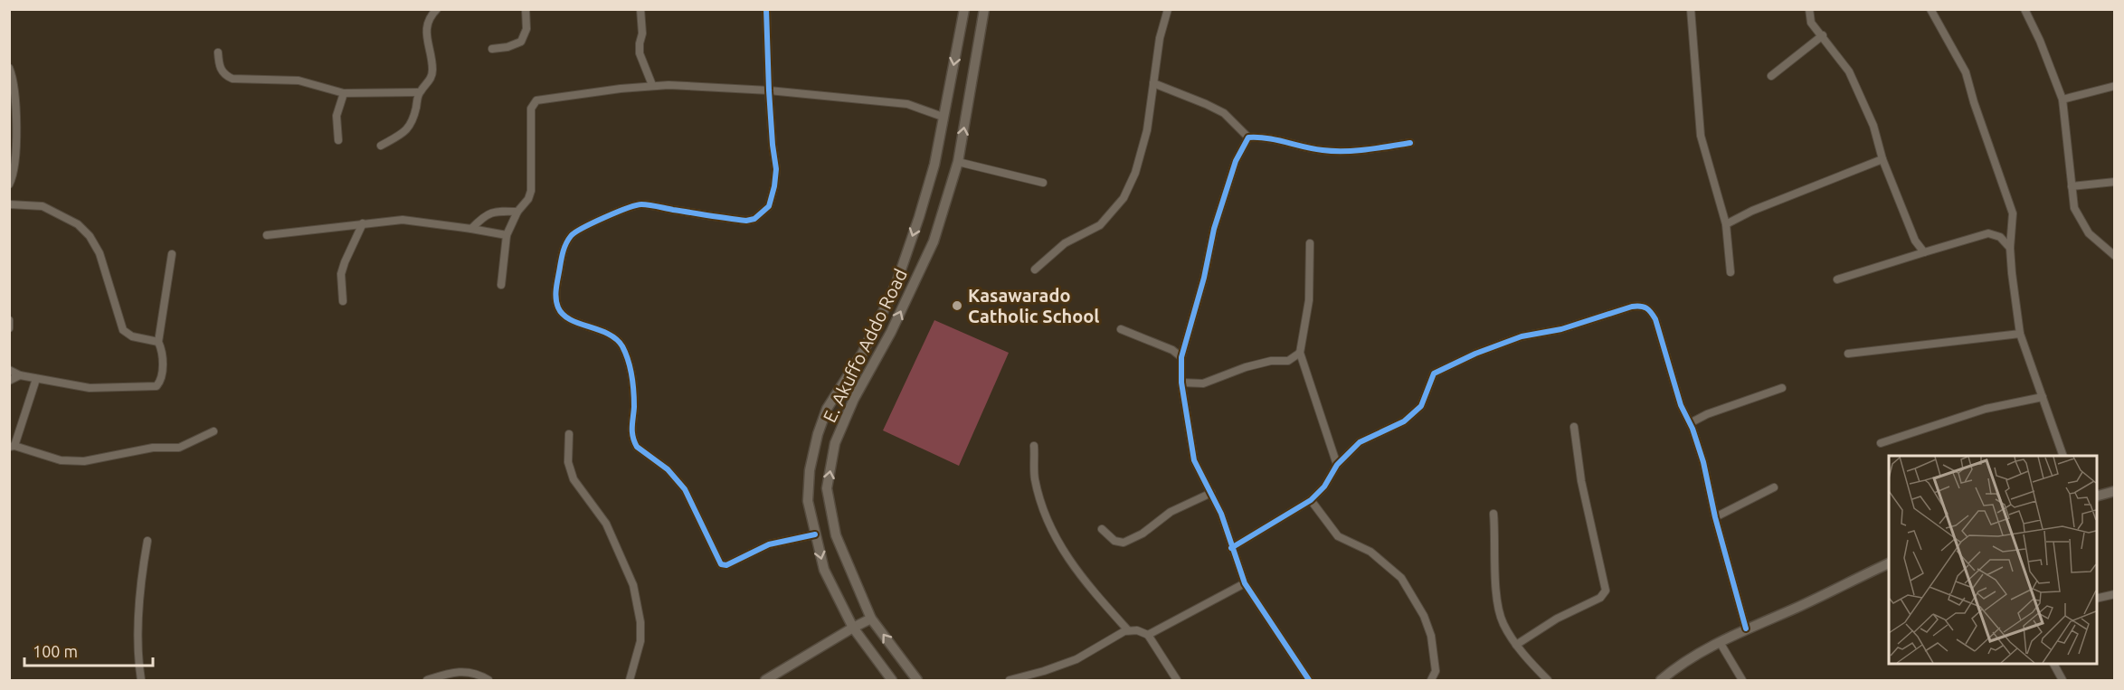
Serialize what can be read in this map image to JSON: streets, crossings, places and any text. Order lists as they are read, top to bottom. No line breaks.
{"streets":{"main road":["E. Akuffo Addo Road"]},"places":["Kasawarado Catholic School"],"scale_bar":"100 m"}
